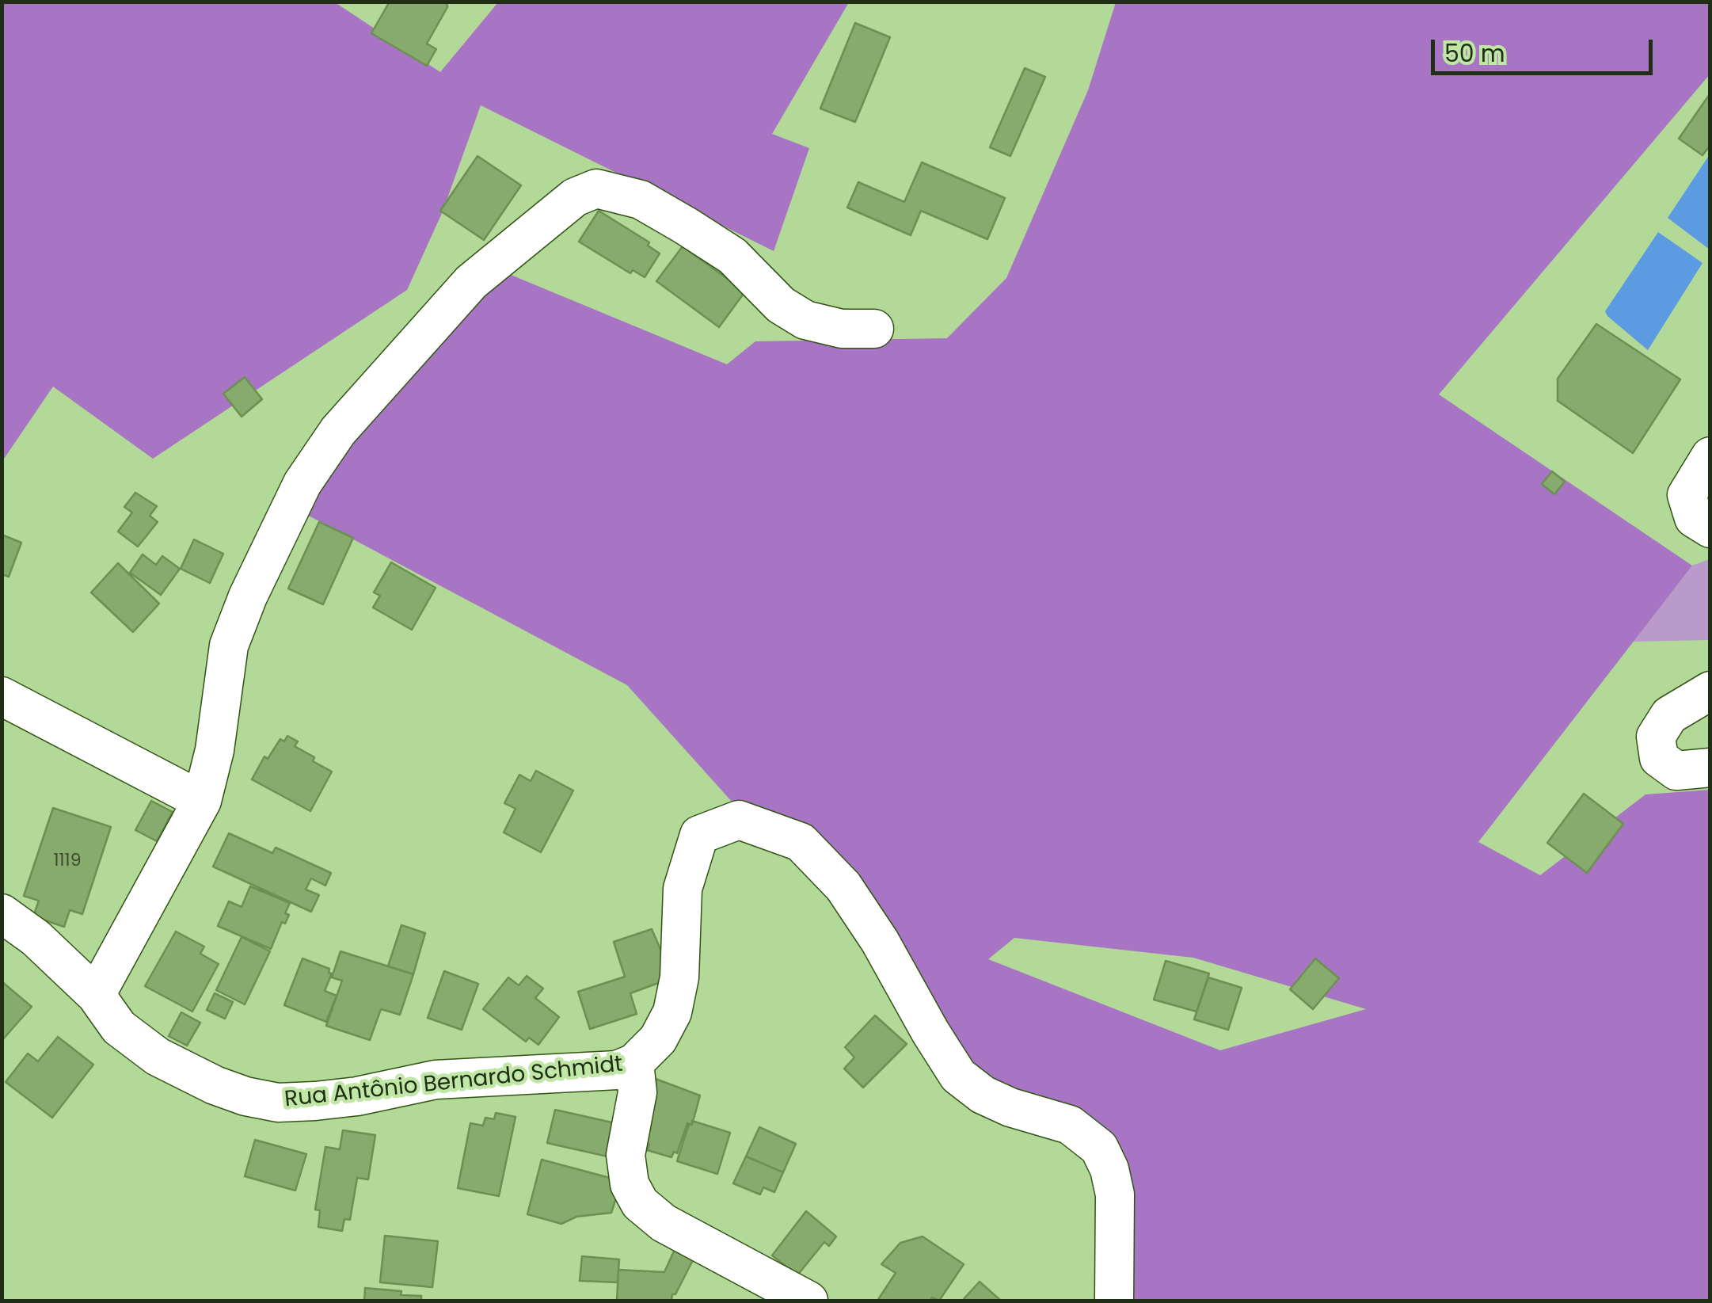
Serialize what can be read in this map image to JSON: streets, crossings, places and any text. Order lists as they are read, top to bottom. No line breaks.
{"streets":{"street":["Rua Antônio Bernardo Schmidt"]},"house_numbers":["1119"],"scale_bar":"50 m"}
